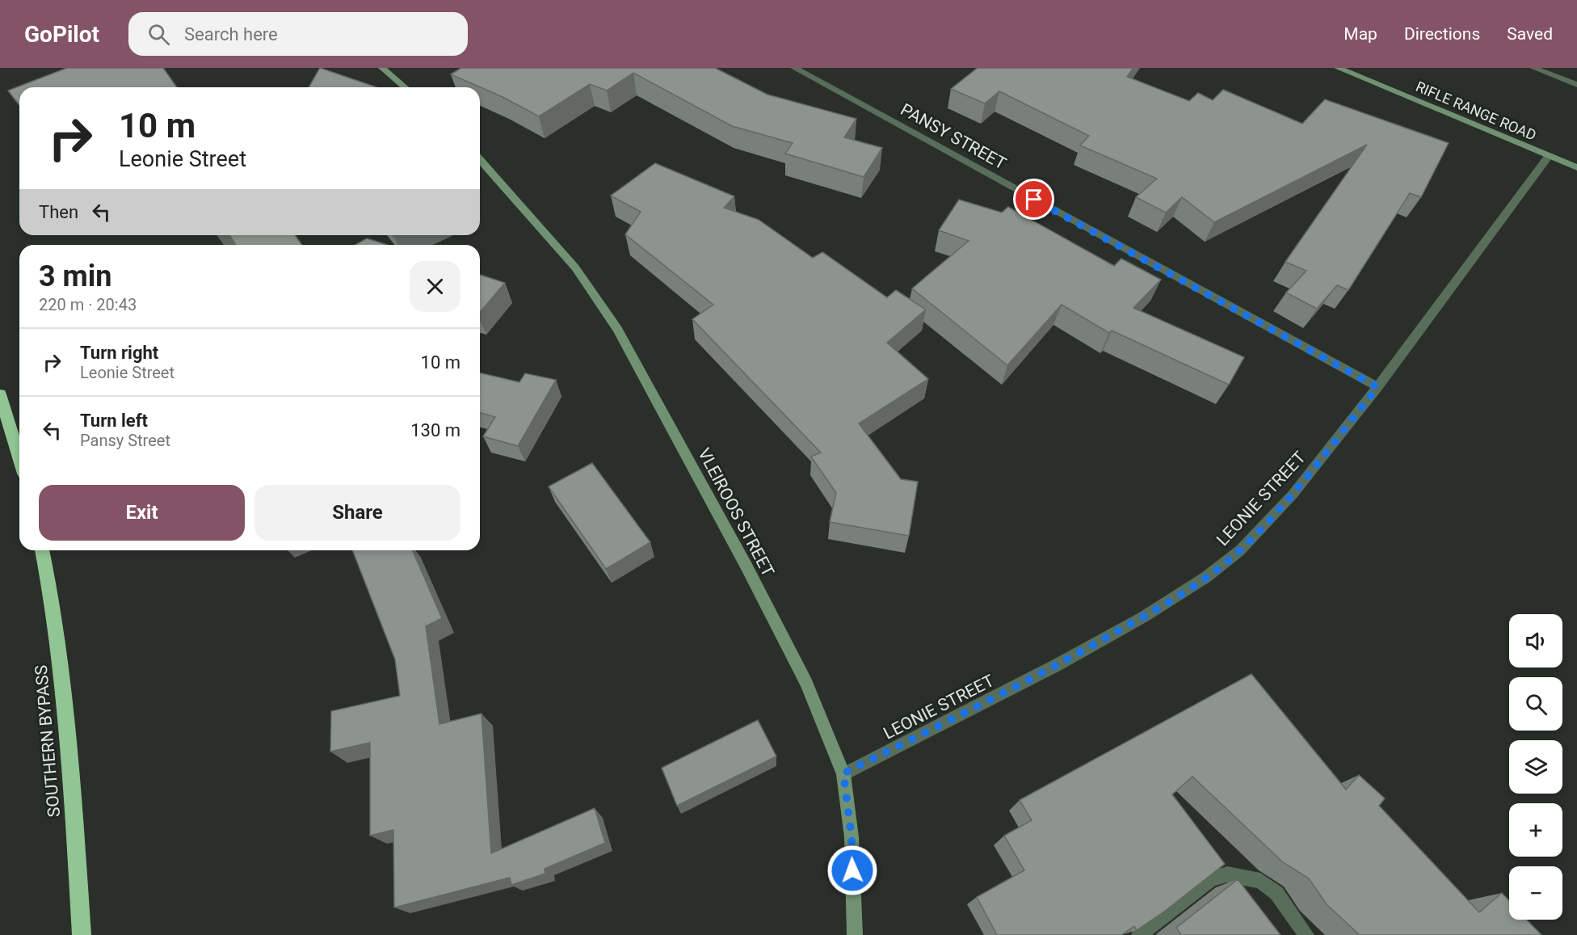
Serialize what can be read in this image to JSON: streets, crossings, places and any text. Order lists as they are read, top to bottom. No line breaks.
{"streets":{"highway":["SOUTHERN BYPASS"],"street":["RIFLE RANGE ROAD","PANSY STREET","LEONIE STREET","VLEIROOS STREET"]},"crossings":[["RIFLE RANGE ROAD","LEONIE STREET"],["PANSY STREET","LEONIE STREET"],["LEONIE STREET","VLEIROOS STREET"]],"page":{"header":"GoPilot","search":"Search here","nav":["Map","Directions","Saved"],"turn":["10 m","Leonie Street"],"then":"Then","heading":["3 min","220 m · 20:43"],"list":[{"name":"Turn right","note":"Leonie Street","value":"10 m"},{"name":"Turn left","note":"Pansy Street","value":"130 m"}],"buttons":["Exit","Share"],"map_buttons":["+","−"]}}
